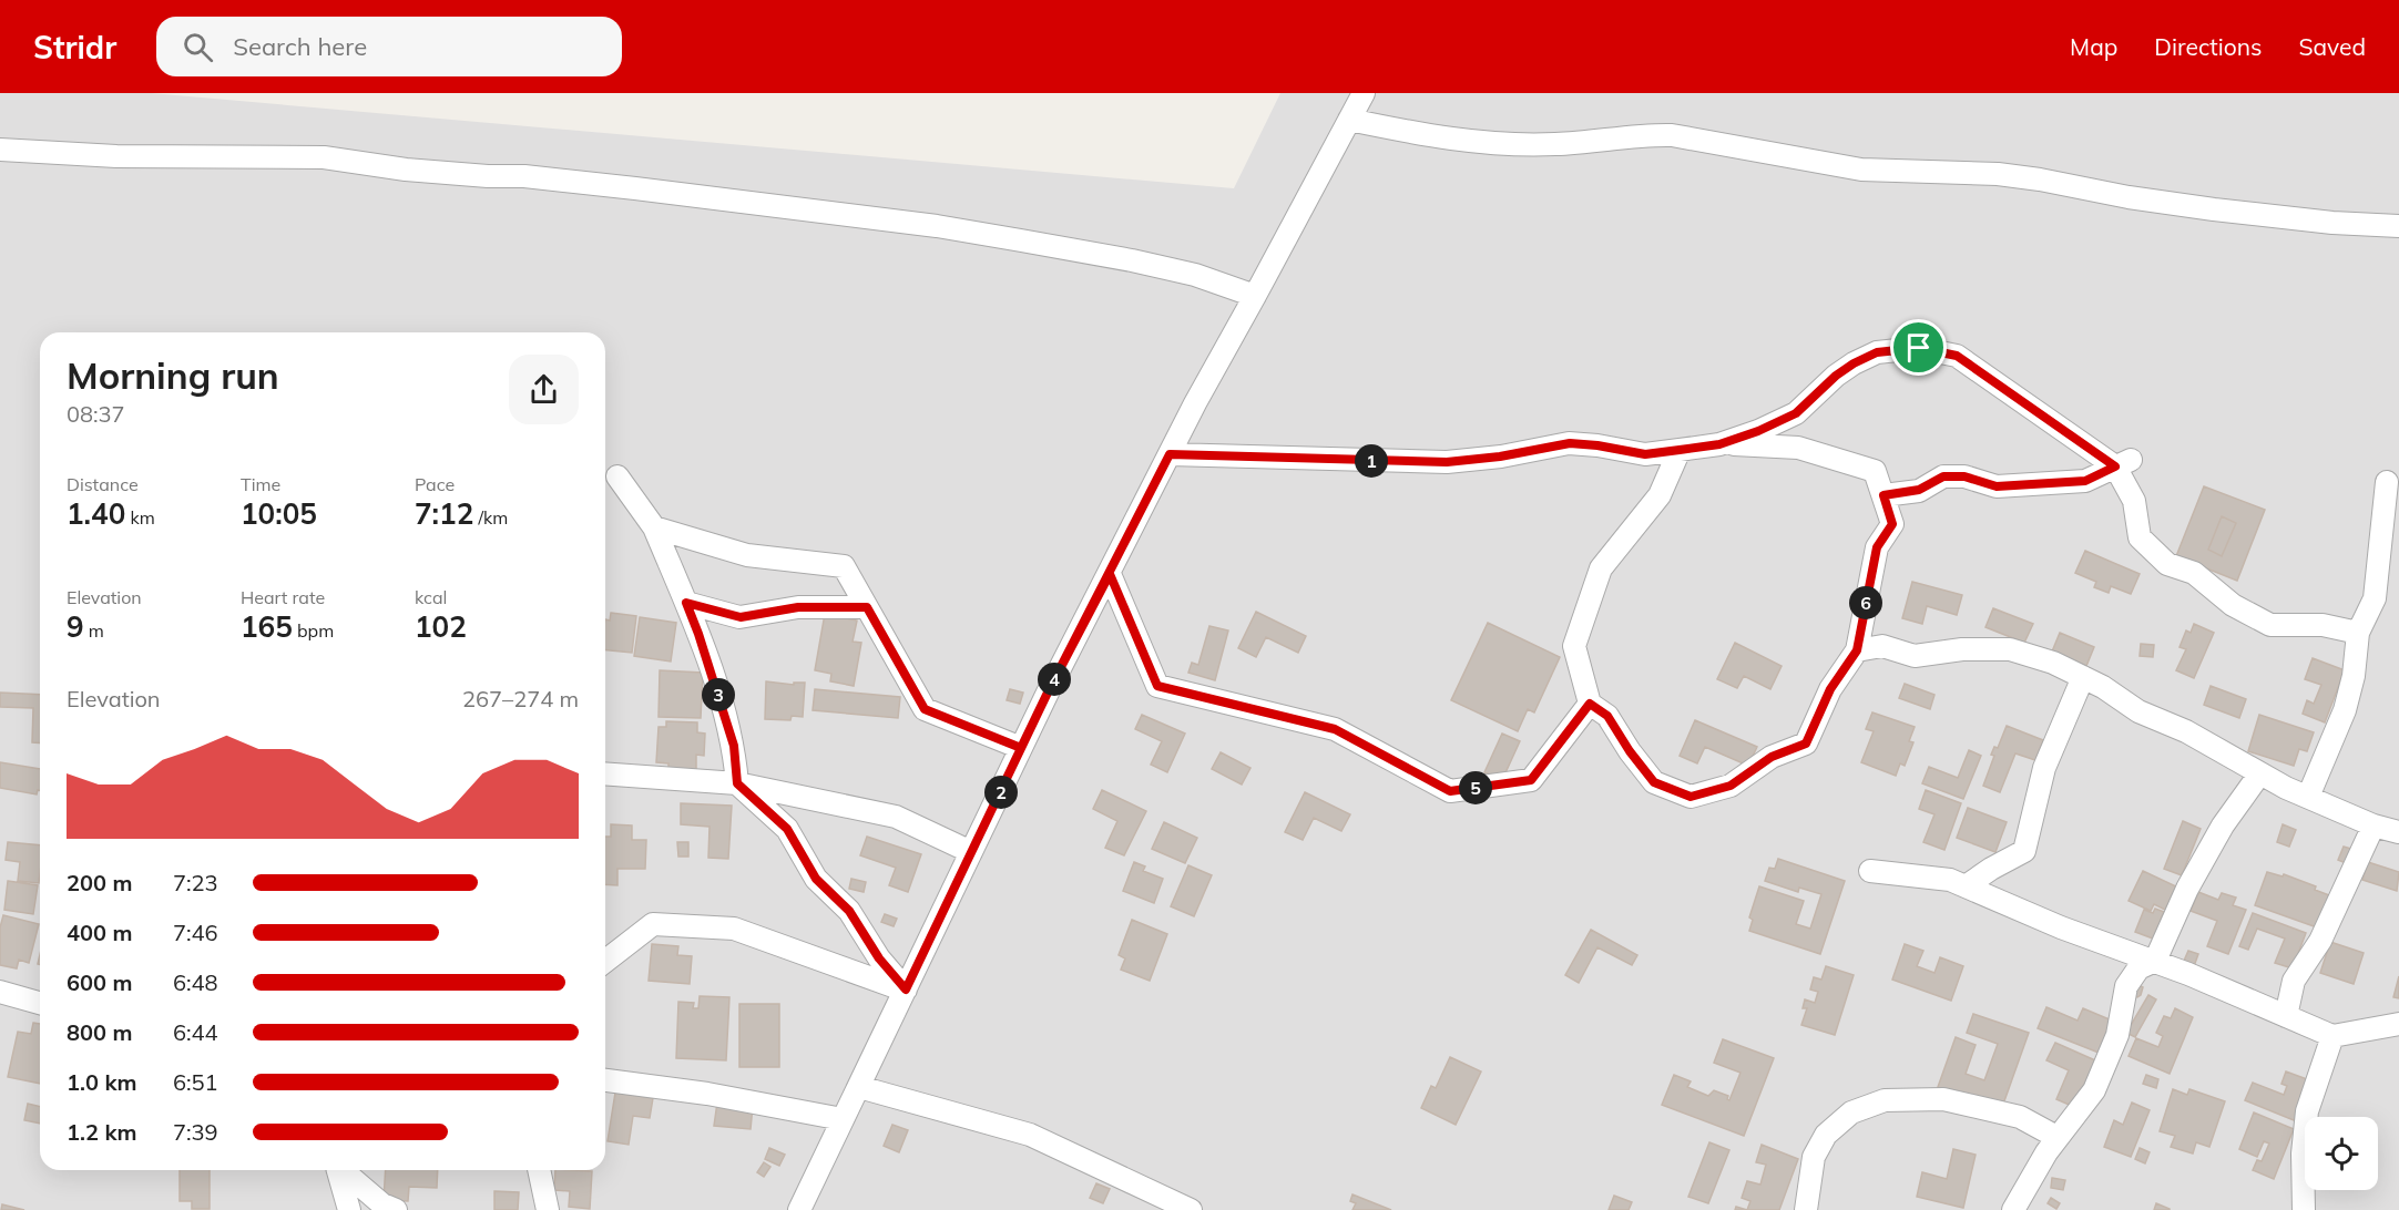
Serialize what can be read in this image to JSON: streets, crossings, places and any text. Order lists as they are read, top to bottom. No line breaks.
{"page":{"header":"Stridr","search":"Search here","nav":["Map","Directions","Saved"],"heading":["Morning run","08:37"],"pins":["1","6","4","3","5","2"],"stats":[["Distance","1.40 km"],["Time","10:05"],["Pace","7:12 /km"],["Elevation","9 m"],["Heart rate","165 bpm"],["kcal","102"]],"chart":["Elevation","267–274 m"],"list":[{"name":"200 m","note":"7:23"},{"name":"400 m","note":"7:46"},{"name":"600 m","note":"6:48"},{"name":"800 m","note":"6:44"},{"name":"1.0 km","note":"6:51"},{"name":"1.2 km","note":"7:39"}]}}
